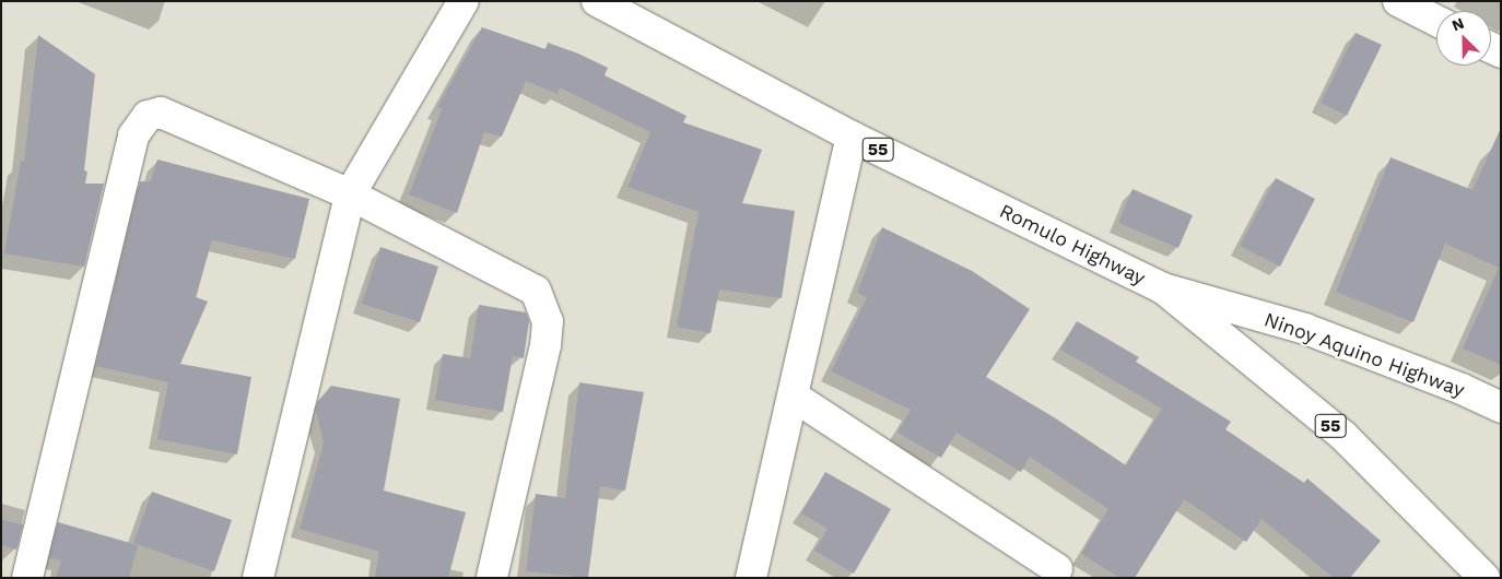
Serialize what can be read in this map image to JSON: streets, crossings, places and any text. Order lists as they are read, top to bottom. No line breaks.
{"streets":{"main road":["55","Romulo Highway","Ninoy Aquino Highway"]},"crossings":[["Romulo Highway","Ninoy Aquino Highway"]],"north":"top left"}
